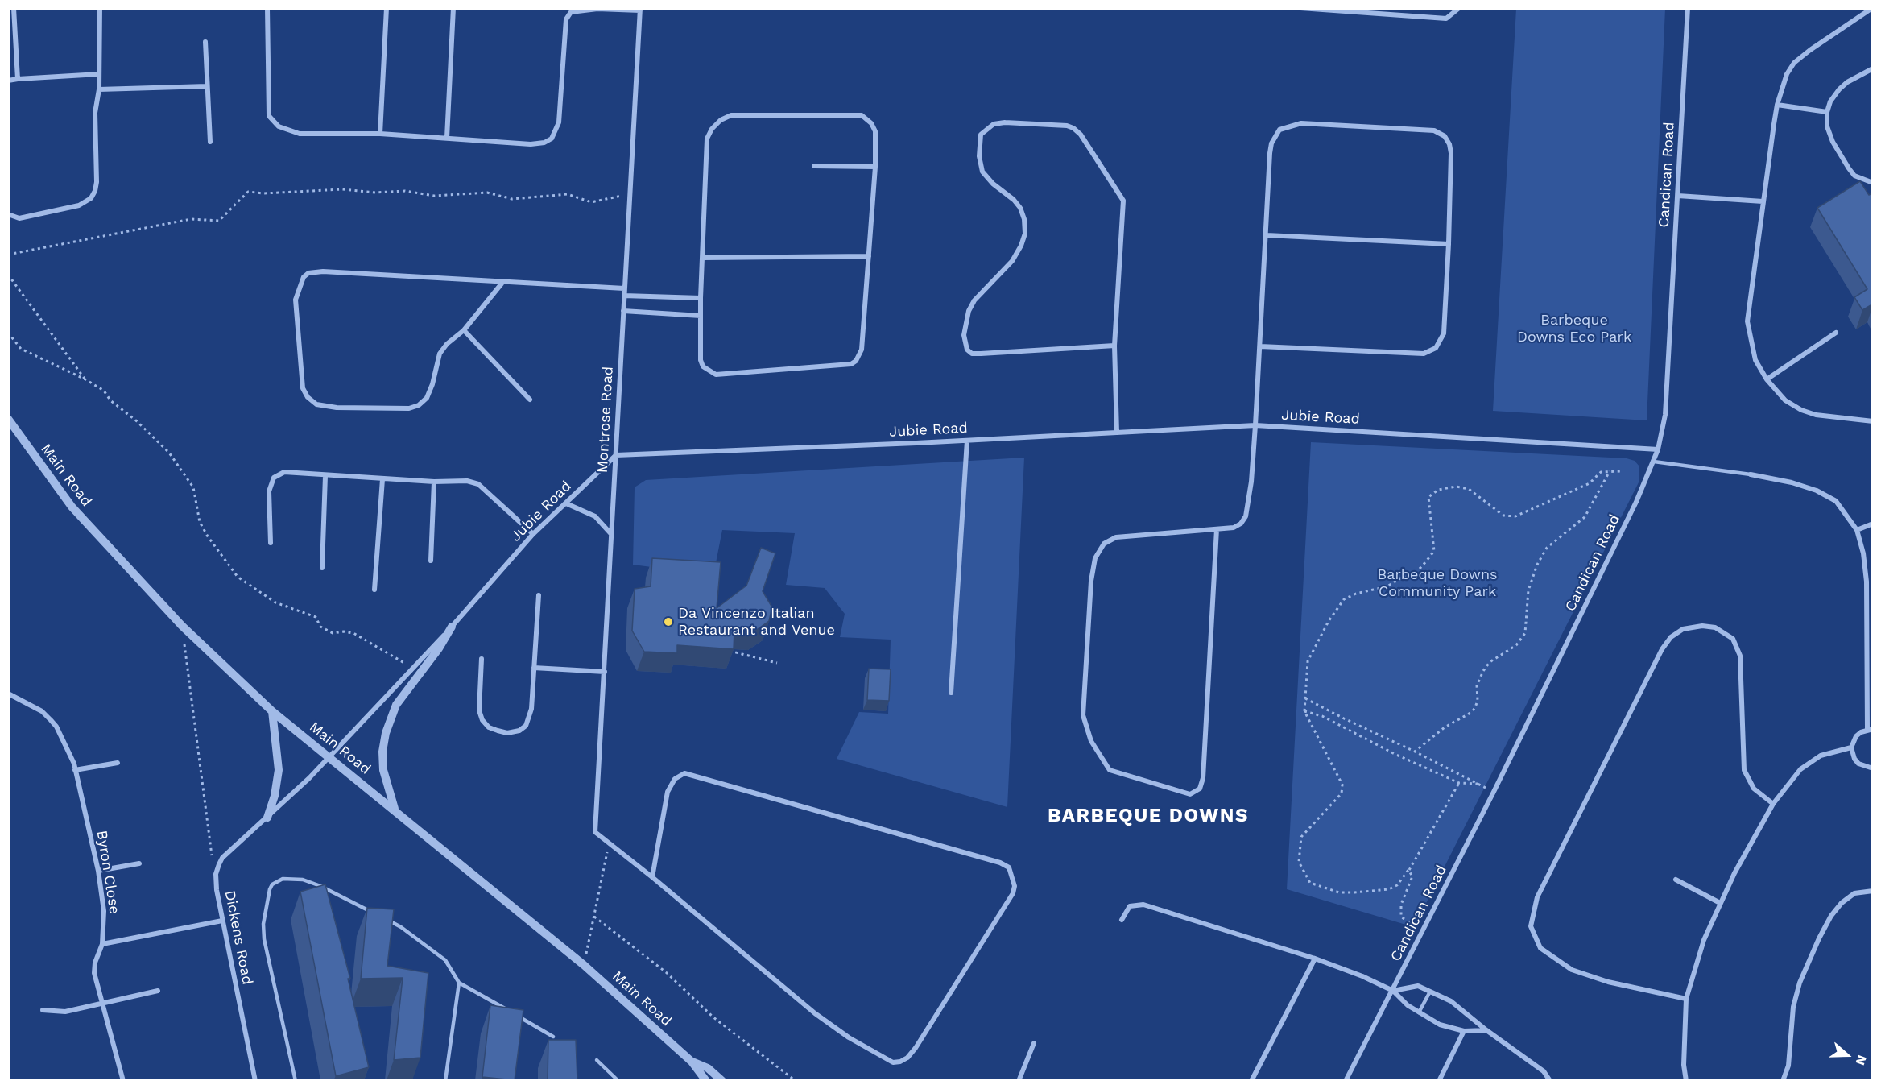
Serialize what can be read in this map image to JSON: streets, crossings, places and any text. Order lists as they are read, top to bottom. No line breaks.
{"streets":{"street":["Candican Road","Jubie Road","Montrose Road","Main Road","Byron Close","Dickens Road"]},"crossings":[["Candican Road","Jubie Road"],["Jubie Road","Montrose Road"],["Jubie Road","Main Road"],["Jubie Road","Dickens Road"],["Main Road","Dickens Road"]],"districts":["BARBEQUE DOWNS"],"parks":["Barbeque Downs Eco Park","Barbeque Downs Community Park"],"places":["Da Vincenzo Italian Restaurant and Venue"],"north":"right"}
